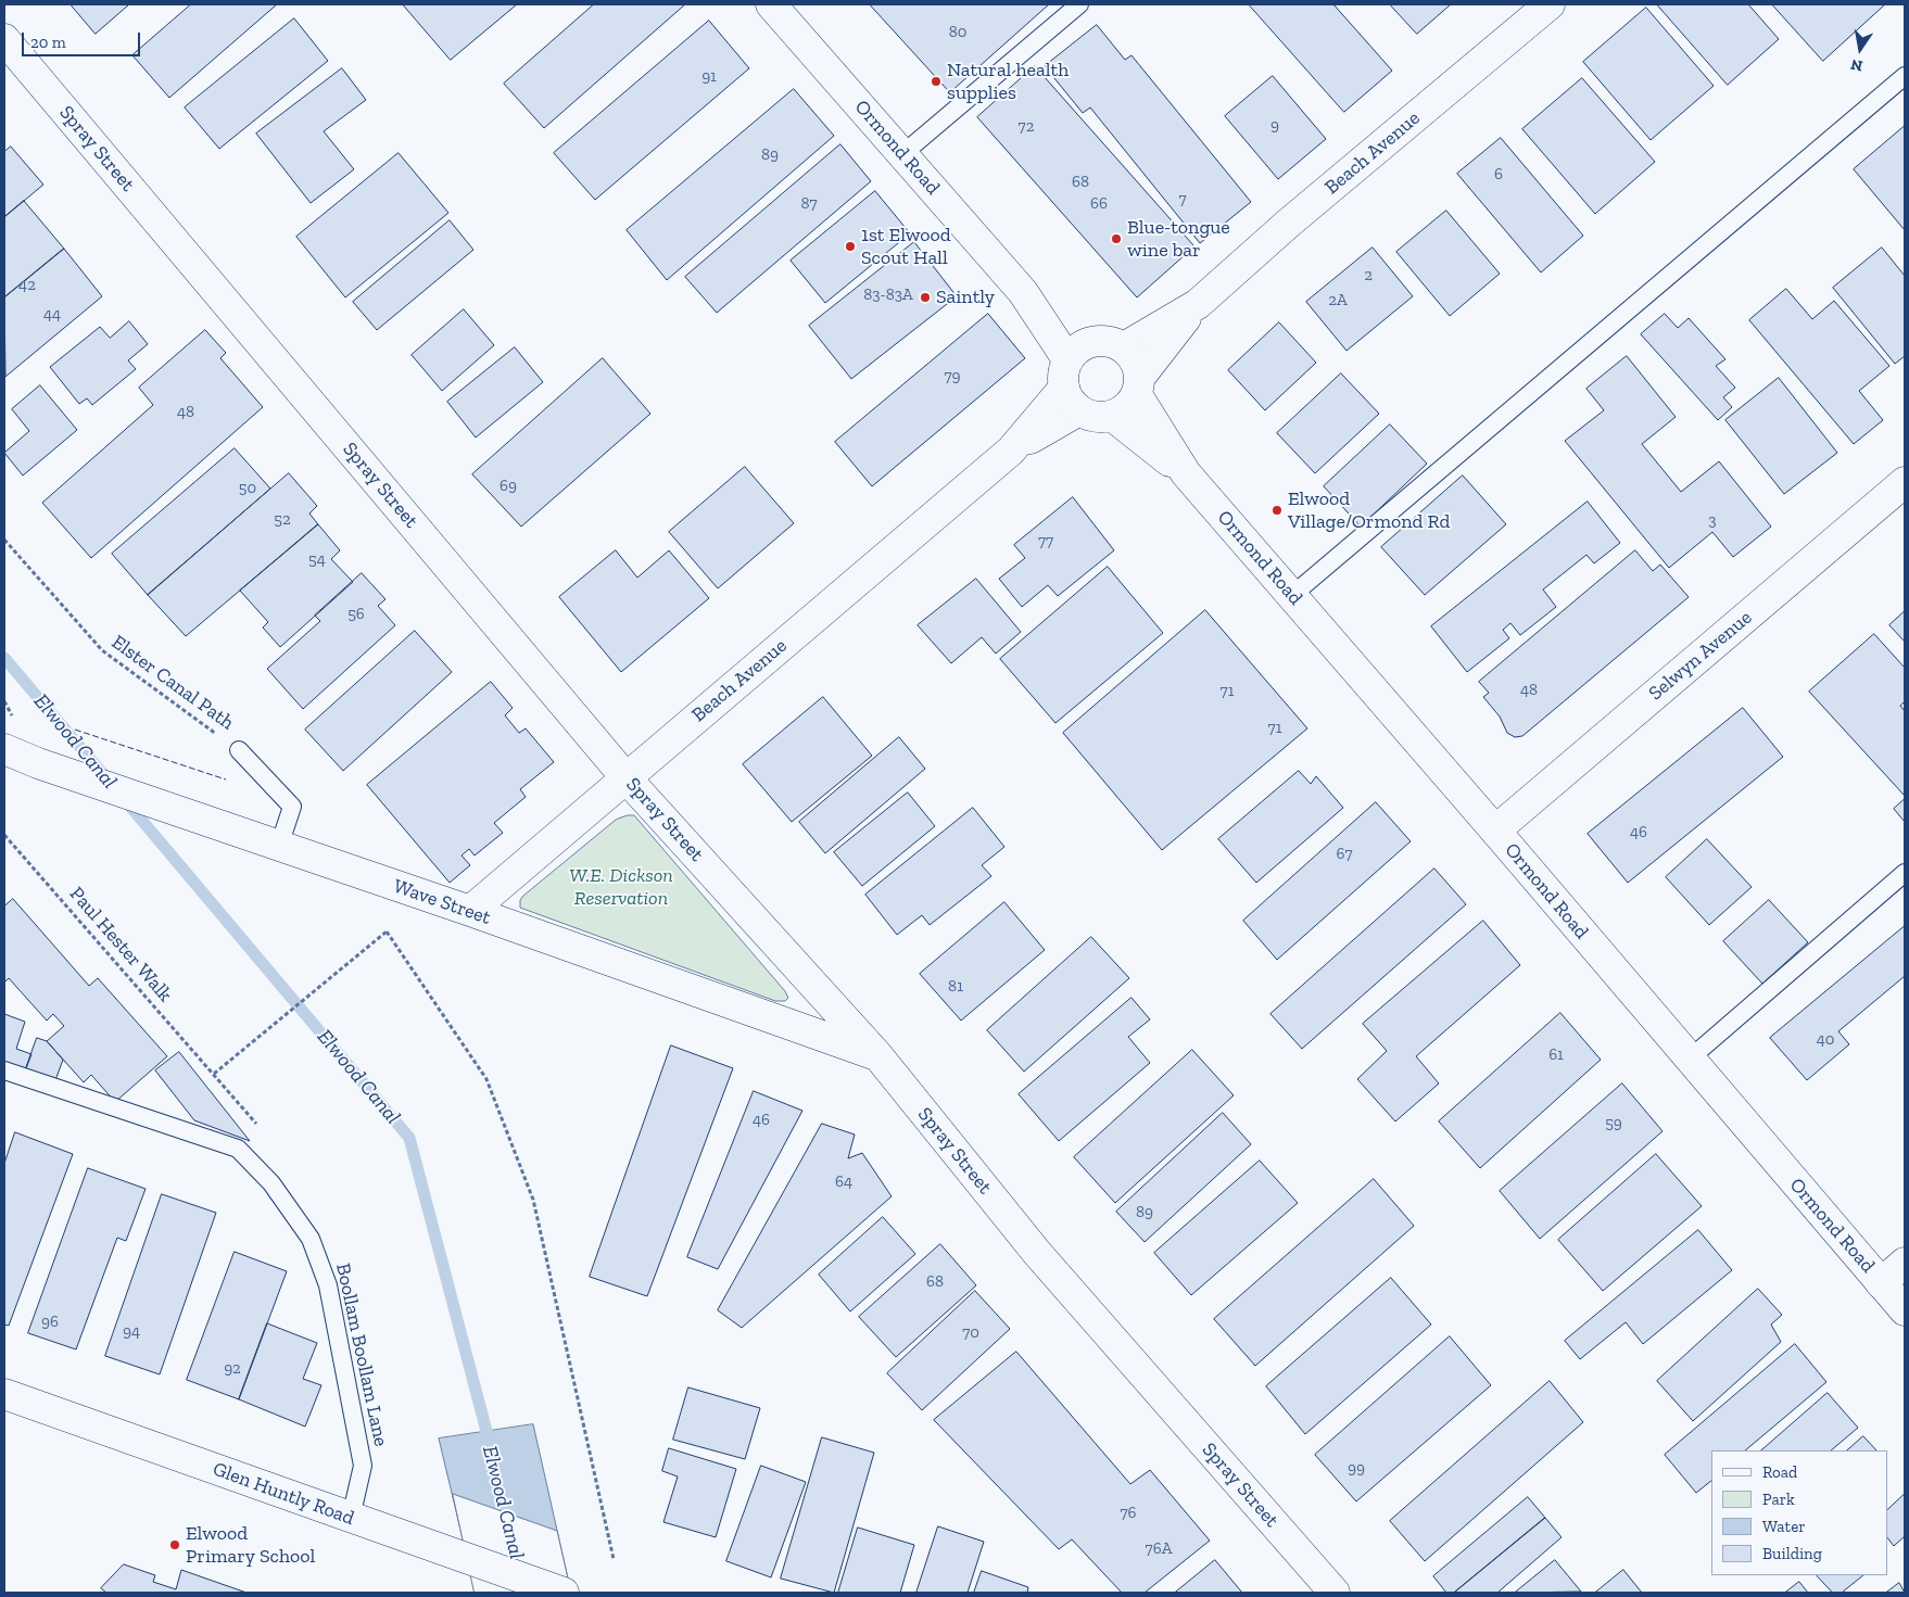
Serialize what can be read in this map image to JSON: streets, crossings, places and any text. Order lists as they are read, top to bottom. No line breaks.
{"streets":{"street":["Ormond Road","Spray Street","Beach Avenue","Selwyn Avenue","Wave Street","Glen Huntly Road"],"lane":["Boollam Boollam Lane"],"path":["Elster Canal Path","Paul Hester Walk"]},"crossings":[["Ormond Road","Beach Avenue"],["Ormond Road","Selwyn Avenue"],["Spray Street","Beach Avenue"],["Spray Street","Wave Street"],["Beach Avenue","Wave Street"],["Boollam Boollam Lane","Glen Huntly Road"]],"water":["Elwood Canal"],"parks":["W.E. Dickson Reservation"],"places":["Natural health supplies","Blue-tongue wine bar","1st Elwood Scout Hall","Saintly","Elwood Village/Ormond Rd","Elwood Primary School"],"house_numbers":["80","91","9","72","89","6","68","7","87","66","2","42","83-83A","2A","44","79","48","69","50","52","3","77","54","56","48","71","71","46","67","81","40","61","46","59","64","89","68","96","94","70","92","99","76","76A"],"legend":["Road","Park","Water","Building"],"scale_bar":"20 m","north":"bottom"}
